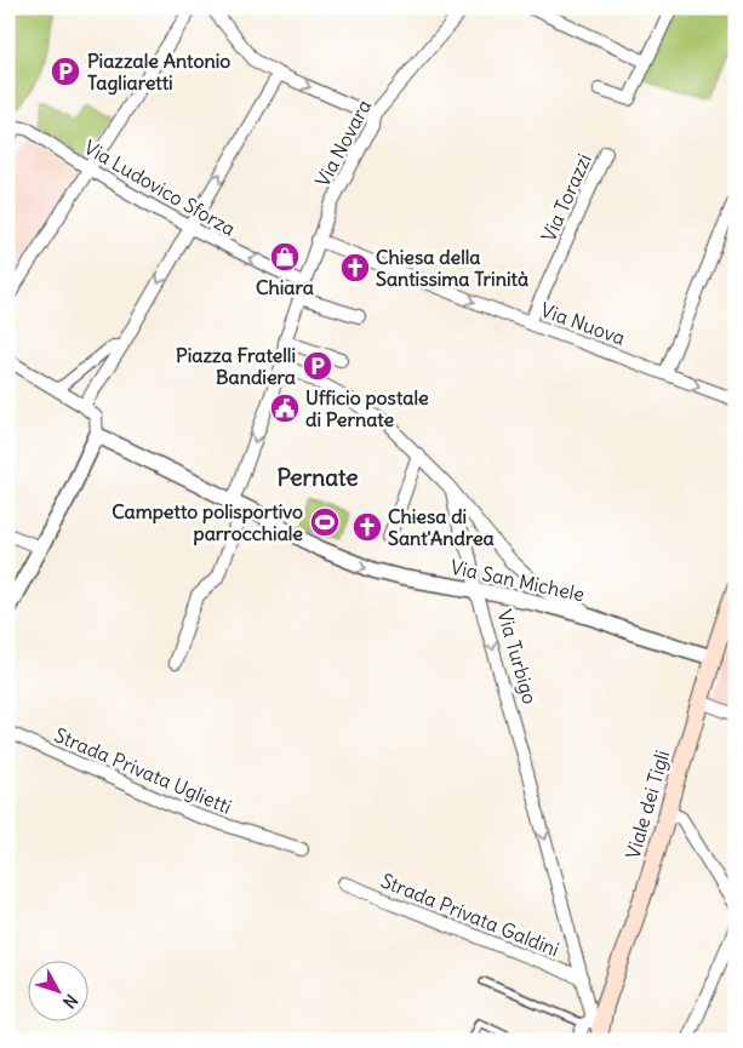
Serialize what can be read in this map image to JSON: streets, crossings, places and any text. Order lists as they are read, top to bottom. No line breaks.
{"streets":{"main road":["Viale dei Tigli"],"street":["Via Novara","Via Ludovico Sforza","Via Torazzi","Via Nuova","Via San Michele","Via Turbigo","Strada Privata Uglietti","Strada Privata Galdini"]},"crossings":[["Via Novara","Via Ludovico Sforza"],["Via Novara","Via Nuova"],["Via Novara","Via San Michele"],["Via Novara","Via Turbigo"],["Via Torazzi","Via Nuova"],["Via San Michele","Via Turbigo"],["Via San Michele","Viale dei Tigli"],["Via Turbigo","Viale dei Tigli"],["Via Turbigo","Strada Privata Galdini"]],"one_way":["Via Ludovico Sforza","Via San Michele","Via Turbigo"],"districts":["Pernate"],"places":{"parking":["Piazzale Antonio Tagliaretti","Piazza Fratelli Bandiera"],"shop":["Chiara"],"church":["Chiesa della Santissima Trinità","Chiesa di Sant'Andrea"],"public building":["Ufficio postale di Pernate"],"sports":["Campetto polisportivo parrocchiale"]},"north":"bottom right"}
